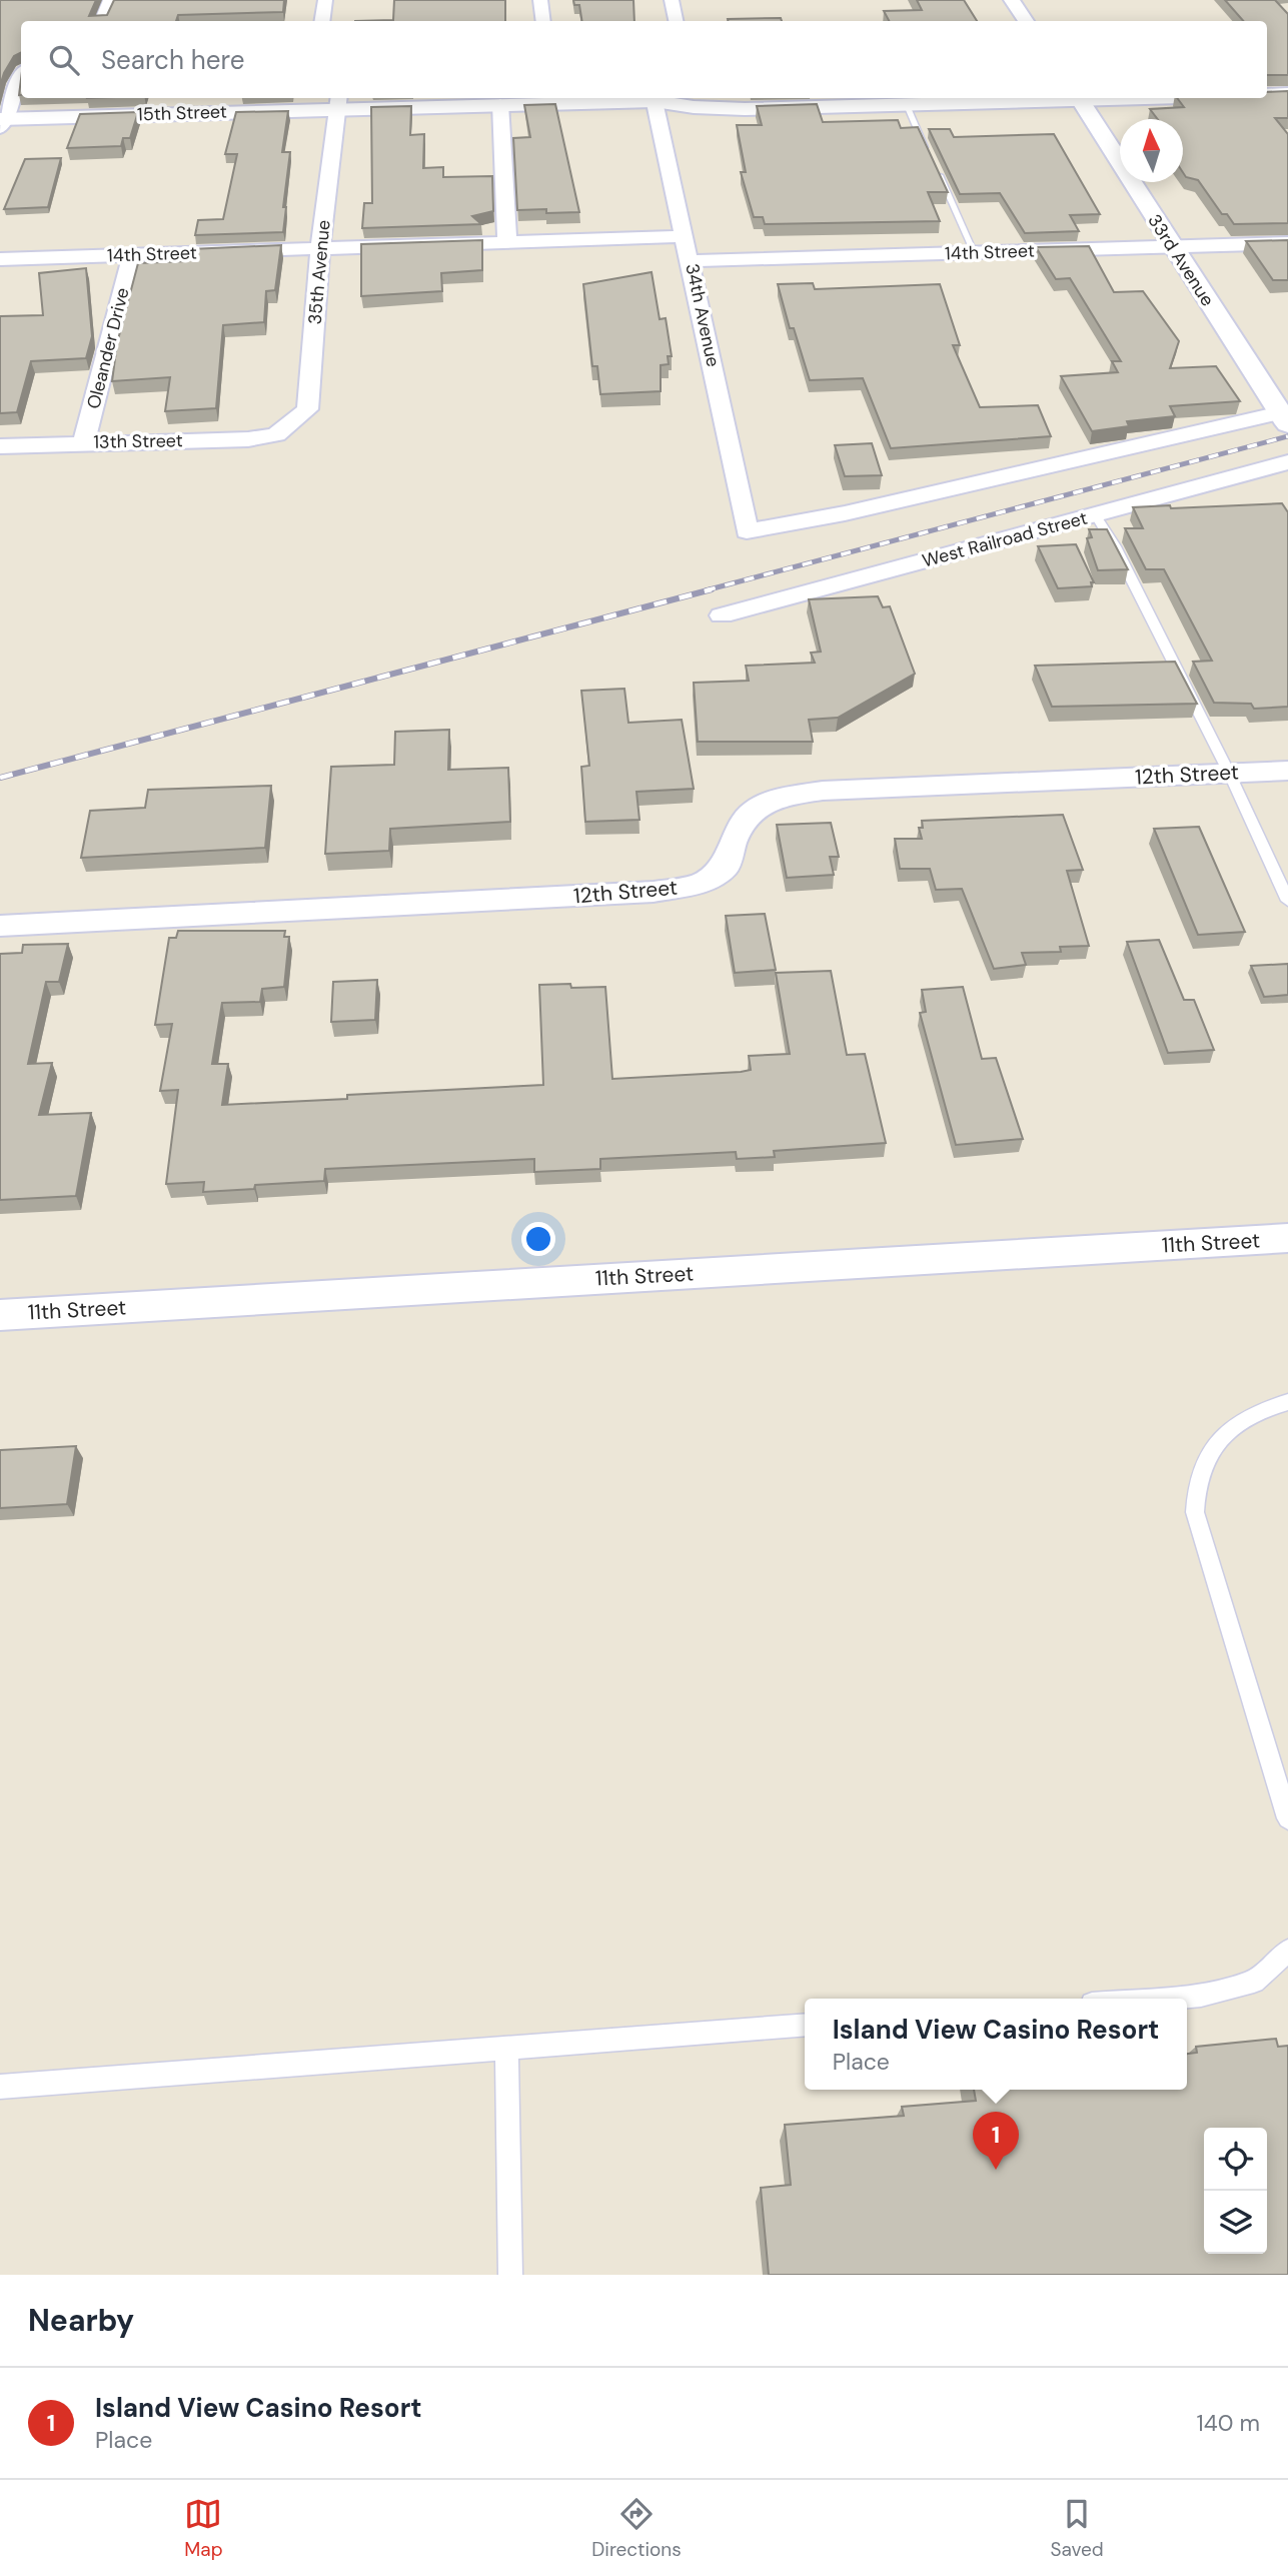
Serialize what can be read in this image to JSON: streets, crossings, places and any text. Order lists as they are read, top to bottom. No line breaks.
{"streets":{"main road":["15th Street","33rd Avenue"],"street":["14th Street","35th Avenue","34th Avenue","Oleander Drive","13th Street","West Railroad Street","12th Street","11th Street"]},"crossings":[["15th Street","35th Avenue"],["15th Street","34th Avenue"],["14th Street","33rd Avenue"],["14th Street","35th Avenue"],["14th Street","34th Avenue"],["14th Street","Oleander Drive"],["33rd Avenue","34th Avenue"],["35th Avenue","13th Street"],["Oleander Drive","13th Street"]],"north":"top","page":{"search":"Search here","popup":["Island View Casino Resort","Place"],"pins":"1","heading":"Nearby","list":[{"mark":"1","name":"Island View Casino Resort","note":"Place","value":"140 m"}],"nav":["Map","Directions","Saved"]}}
